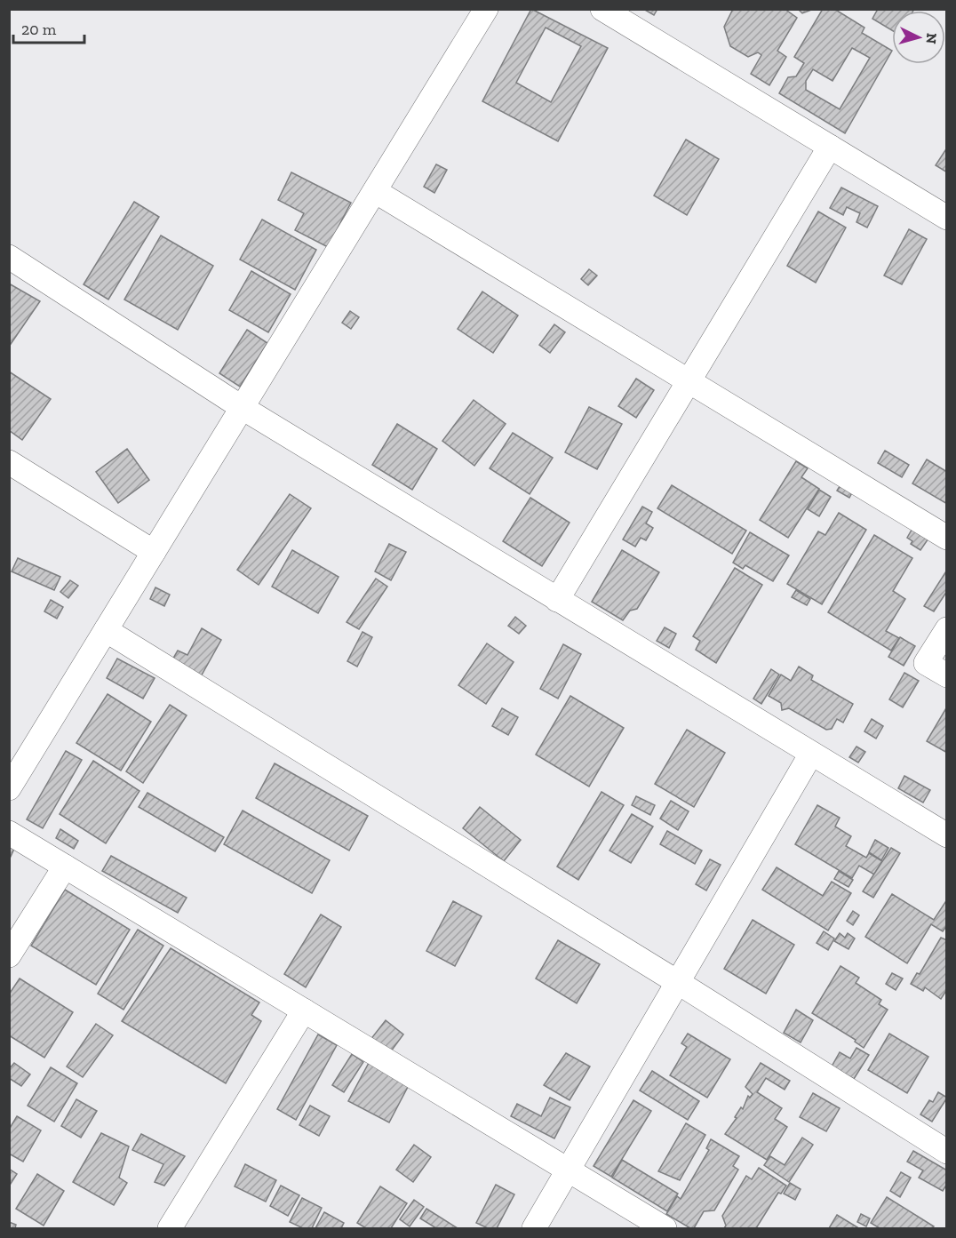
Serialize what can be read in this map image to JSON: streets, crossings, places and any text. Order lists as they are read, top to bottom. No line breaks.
{"scale_bar":"20 m","north":"right"}
